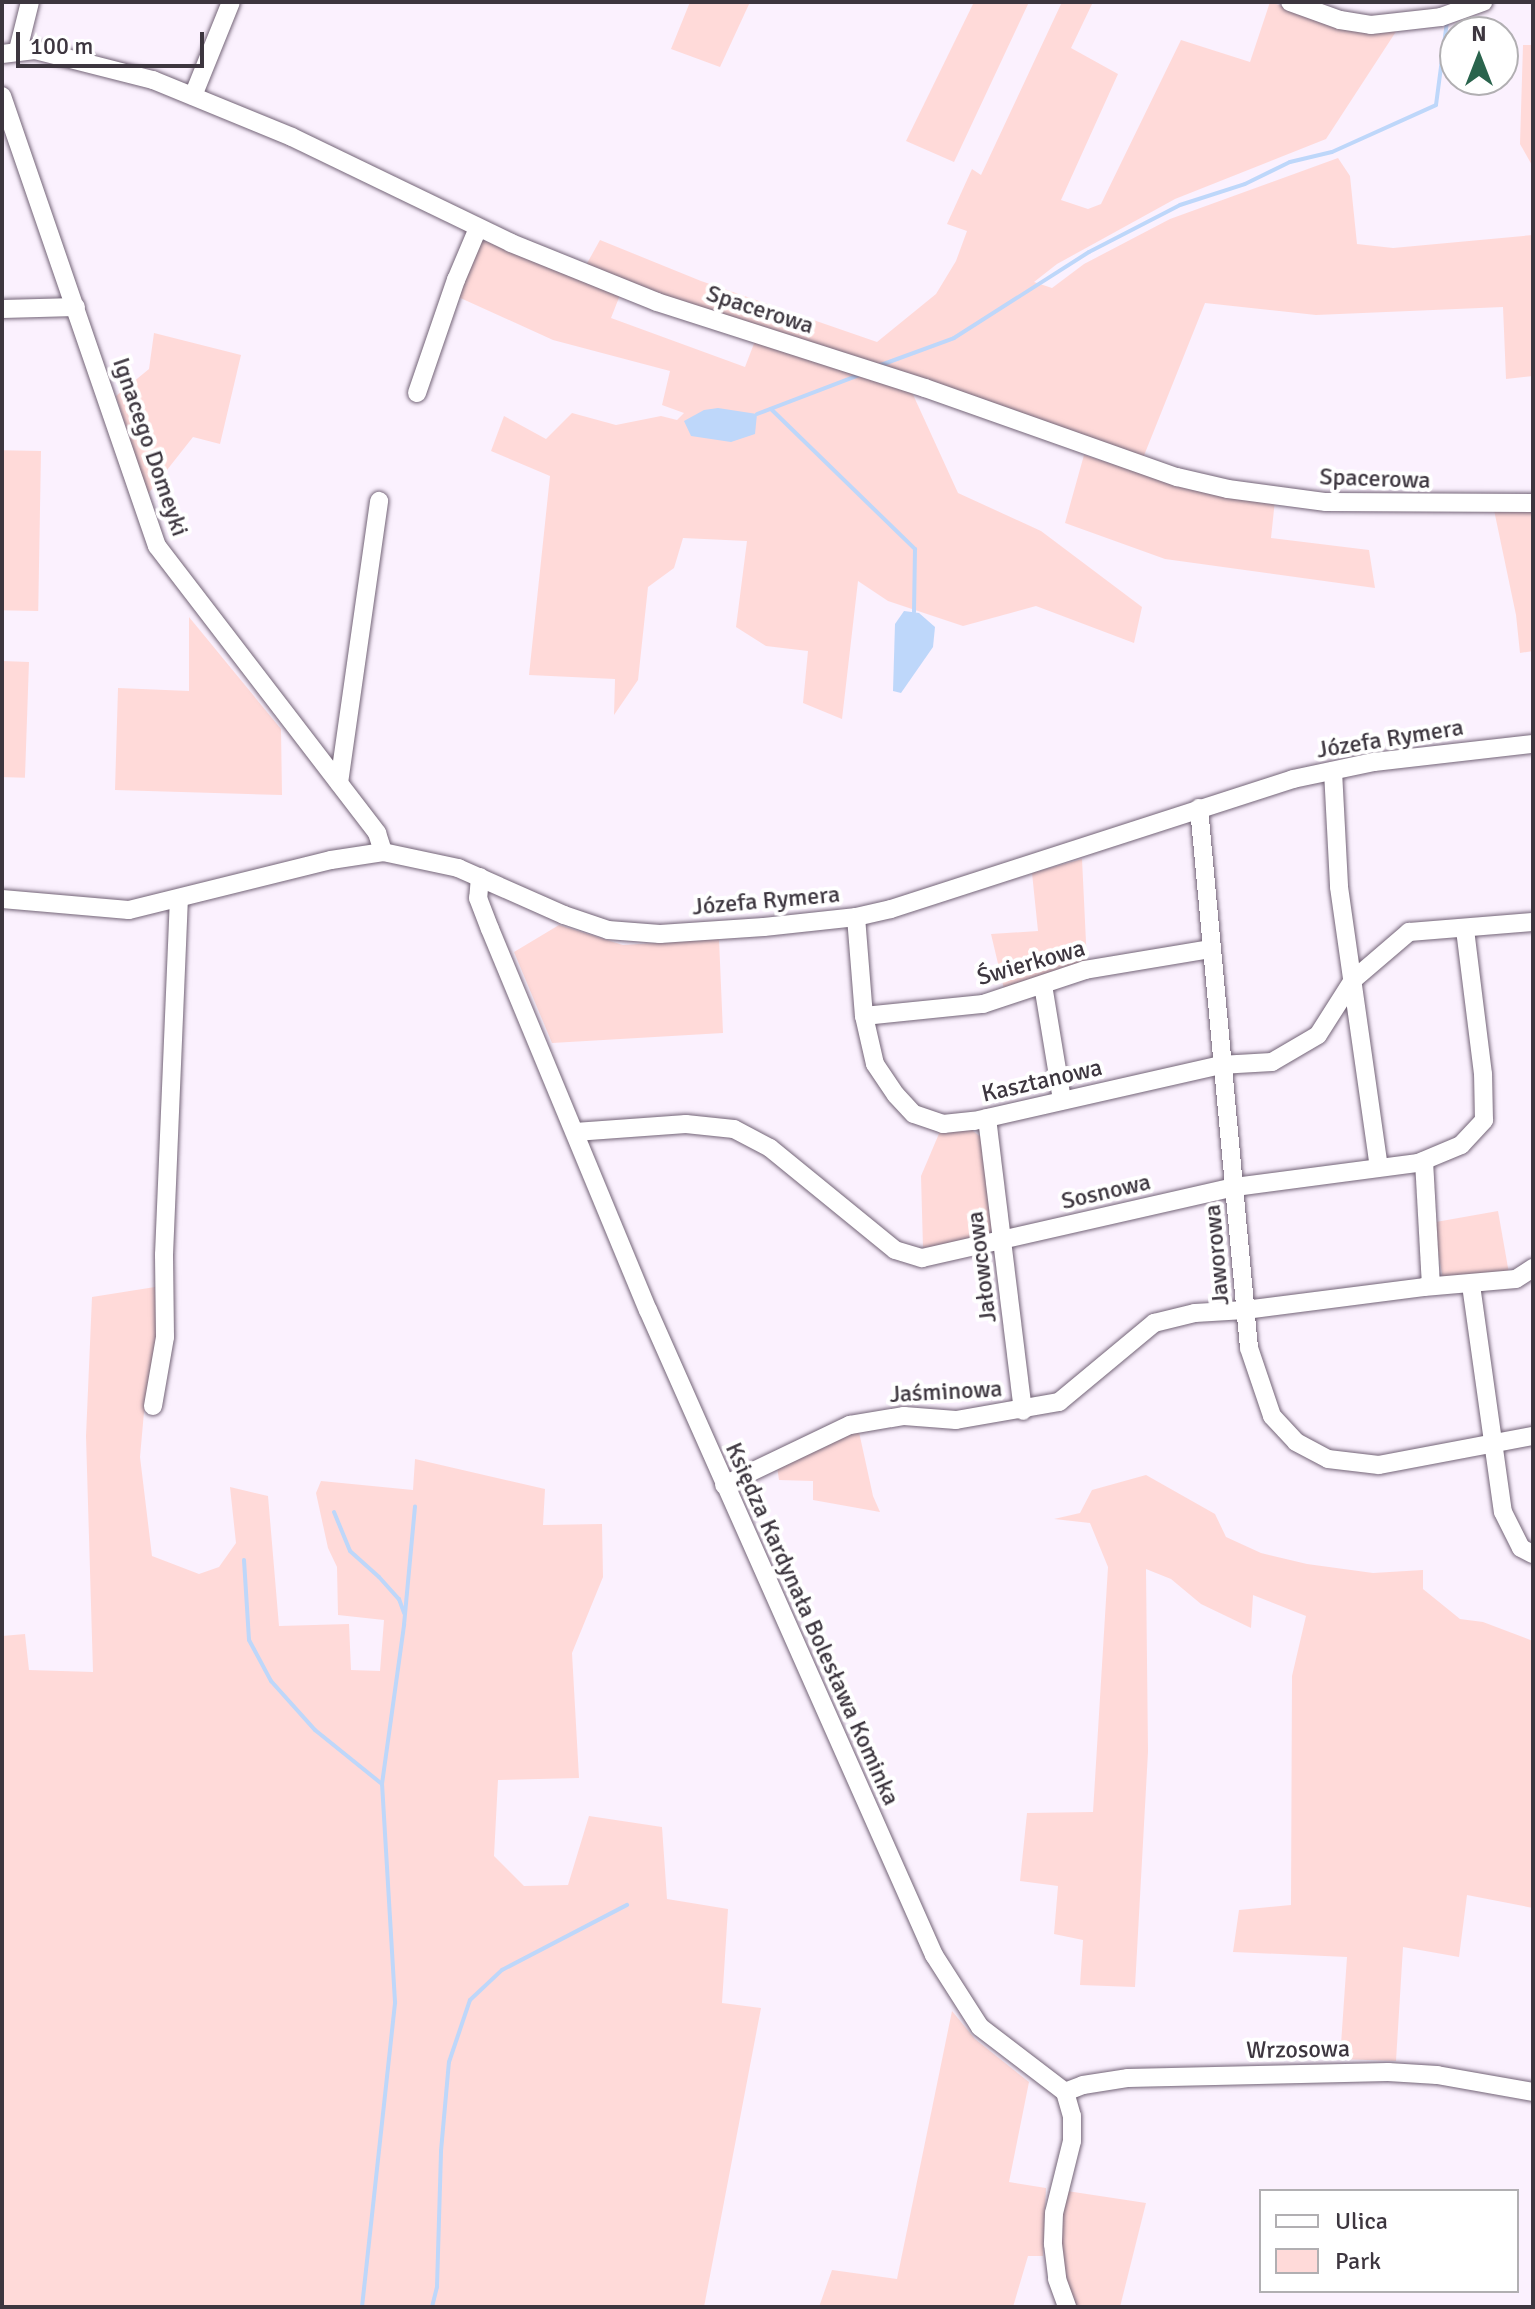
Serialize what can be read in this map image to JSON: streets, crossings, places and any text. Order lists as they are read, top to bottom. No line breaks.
{"streets":{"street":["Spacerowa","Ignacego Domeyki","Józefa Rymera","Świerkowa","Kasztanowa","Sosnowa","Jaworowa","Jałowcowa","Jaśminowa","Księdza Kardynała Bolesława Kominka","Wrzosowa"]},"crossings":[["Ignacego Domeyki","Józefa Rymera"],["Józefa Rymera","Kasztanowa"],["Józefa Rymera","Jaworowa"],["Józefa Rymera","Księdza Kardynała Bolesława Kominka"],["Świerkowa","Kasztanowa"],["Świerkowa","Jaworowa"],["Kasztanowa","Sosnowa"],["Kasztanowa","Jaworowa"],["Kasztanowa","Jałowcowa"],["Sosnowa","Jaworowa"],["Sosnowa","Jałowcowa"],["Sosnowa","Księdza Kardynała Bolesława Kominka"],["Jaworowa","Jaśminowa"],["Jałowcowa","Jaśminowa"],["Jaśminowa","Księdza Kardynała Bolesława Kominka"],["Księdza Kardynała Bolesława Kominka","Wrzosowa"]],"legend":["Ulica","Park"],"scale_bar":"100 m","north":"top"}
